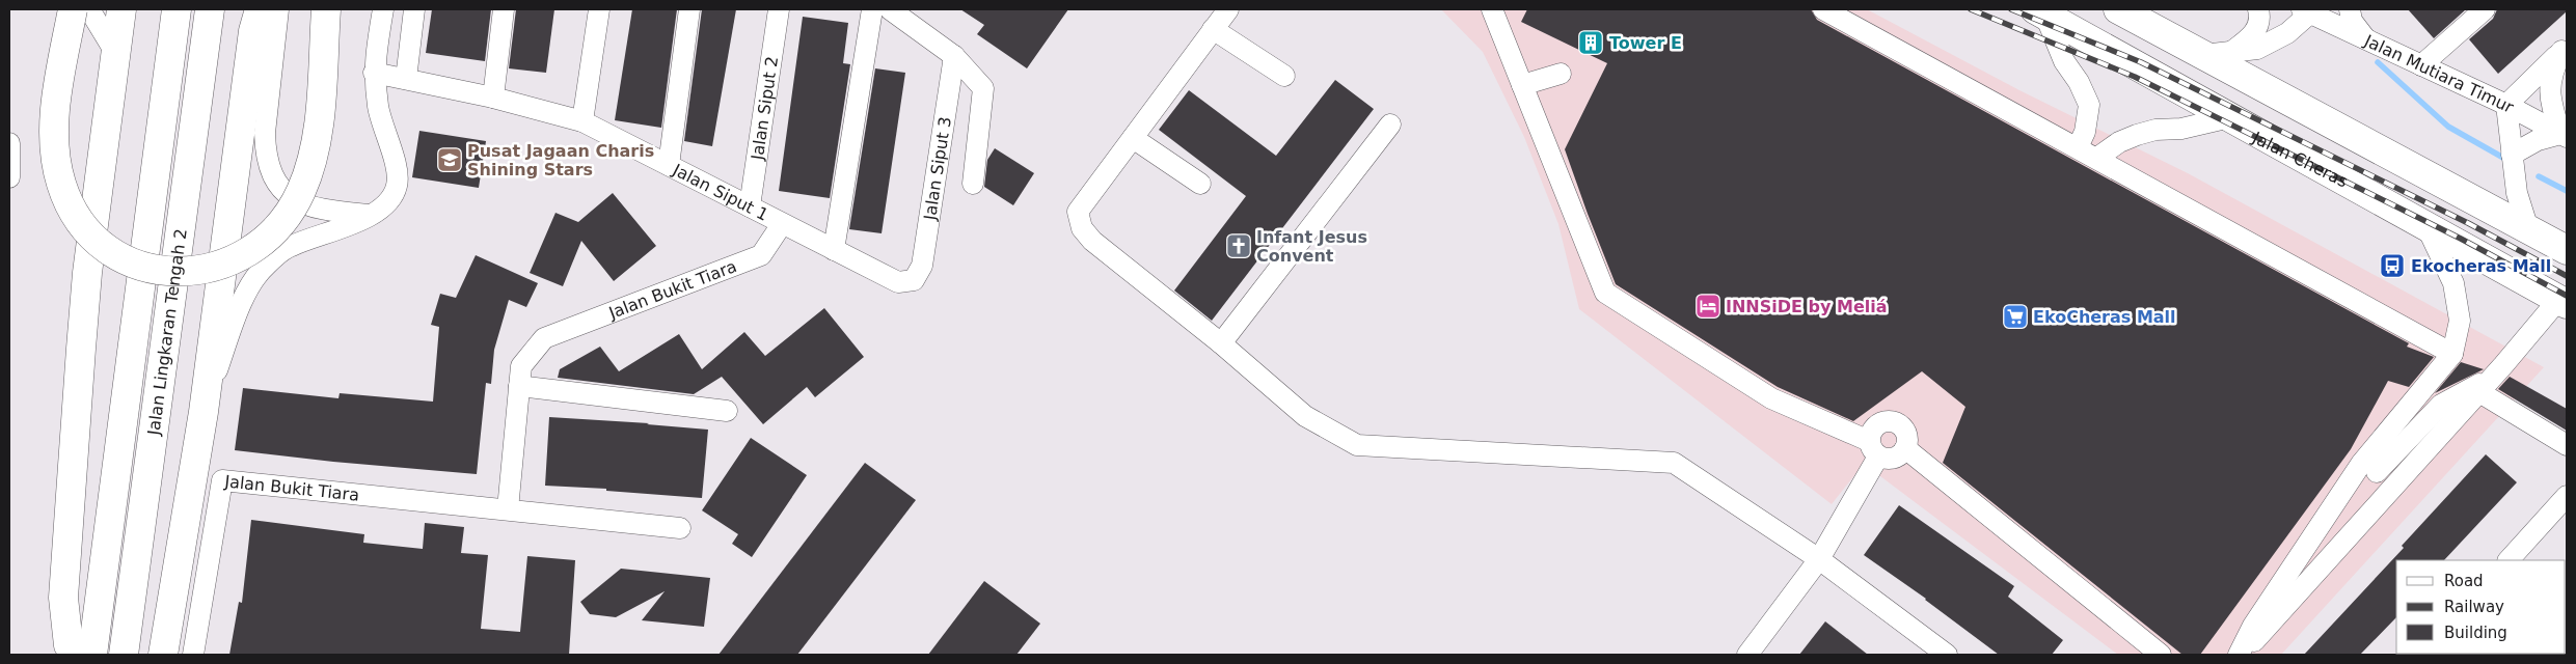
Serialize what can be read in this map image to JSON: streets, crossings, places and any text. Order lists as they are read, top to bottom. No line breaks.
{"streets":{"highway":["Jalan Cheras","Jalan Lingkaran Tengah 2"],"street":["Jalan Mutiara Timur","Jalan Siput 2","Jalan Siput 3","Jalan Siput 1","Jalan Bukit Tiara"]},"crossings":[["Jalan Siput 2","Jalan Siput 1"],["Jalan Siput 3","Jalan Siput 1"],["Jalan Siput 1","Jalan Bukit Tiara"]],"places":{"building":["Tower E"],"school or university":["Pusat Jagaan Charis Shining Stars"],"church":["Infant Jesus Convent"],"bus stop":["Ekocheras Mall"],"hotel":["INNSiDE by Meliá"],"supermarket":["EkoCheras Mall"]},"legend":["Road","Railway","Building"]}
